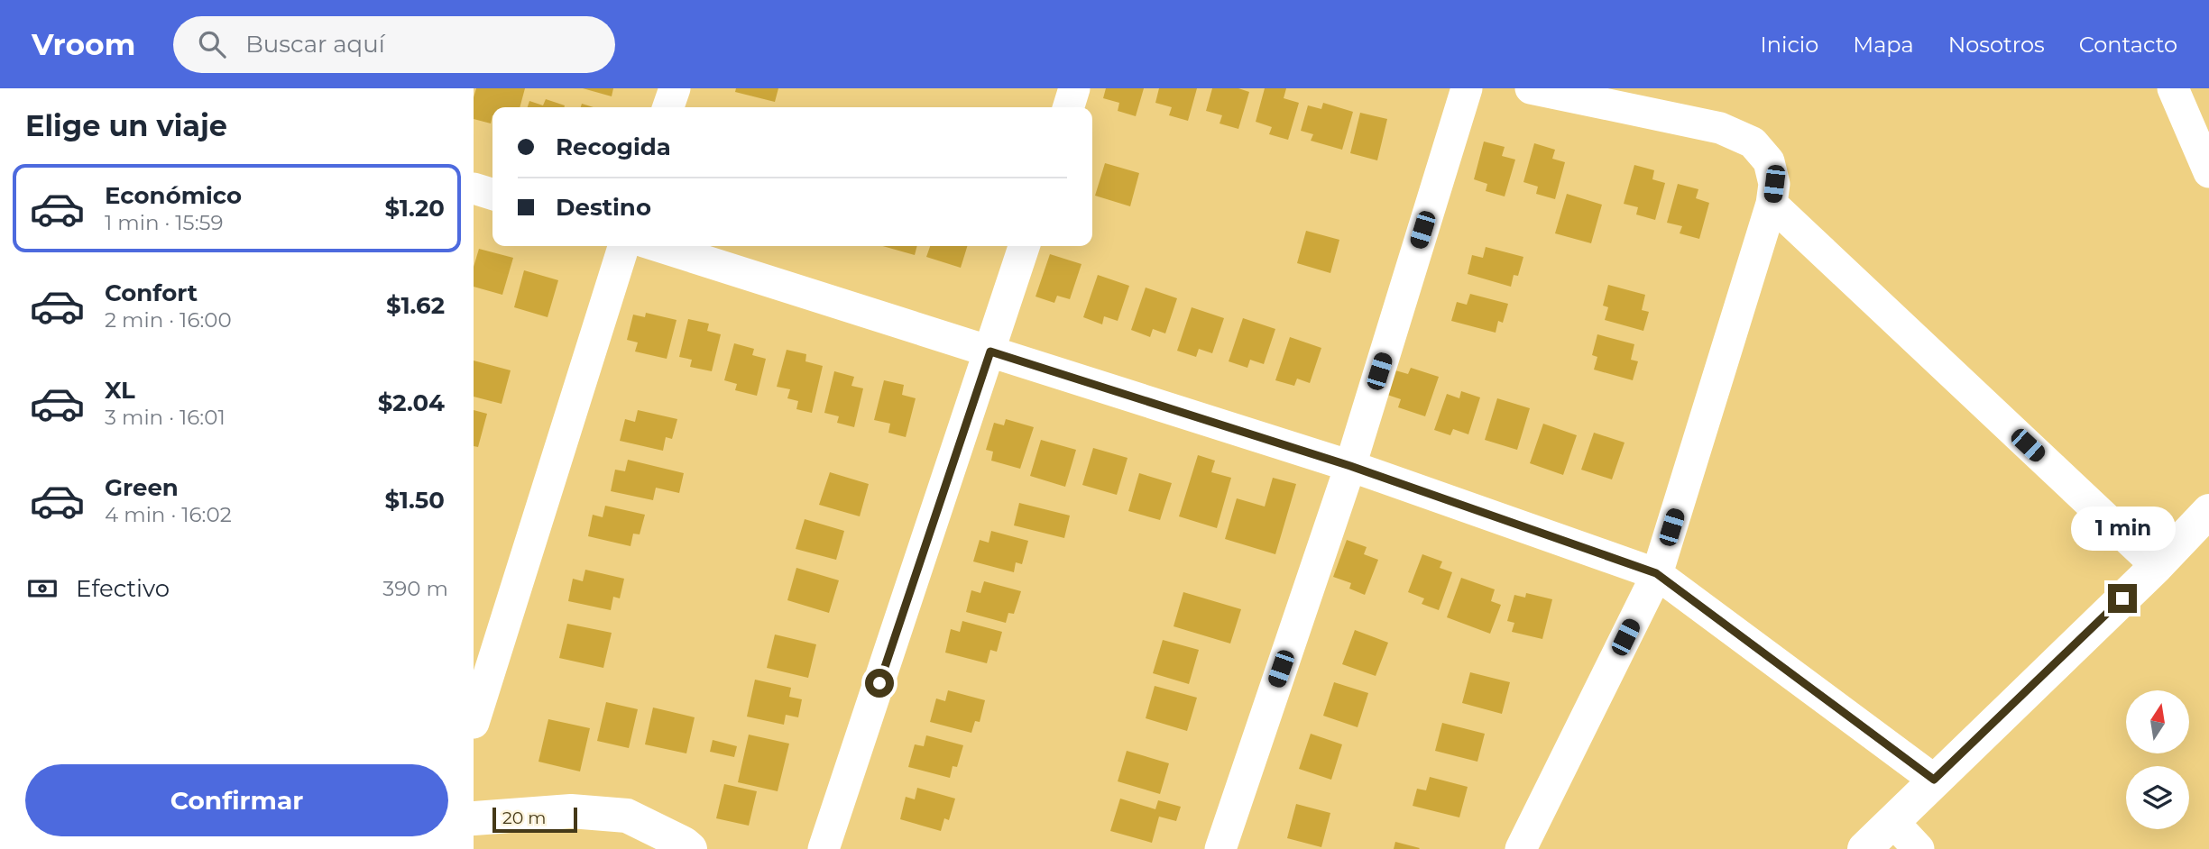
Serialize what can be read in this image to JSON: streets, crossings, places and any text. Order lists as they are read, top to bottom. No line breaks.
{"scale_bar":"20 m","north":"top","page":{"header":"Vroom","search":"Buscar aquí","nav":["Inicio","Mapa","Nosotros","Contacto"],"heading":"Elige un viaje","banner":["Recogida","Destino"],"list":[{"name":"Económico","note":"1 min · 15:59","value":"$1.20"},{"name":"Confort","note":"2 min · 16:00","value":"$1.62"},{"name":"XL","note":"3 min · 16:01","value":"$2.04"},{"name":"Green","note":"4 min · 16:02","value":"$1.50"}],"bubble":"1 min","pay":["Efectivo","390 m"],"buttons":"Confirmar","scale":"20 m"}}
